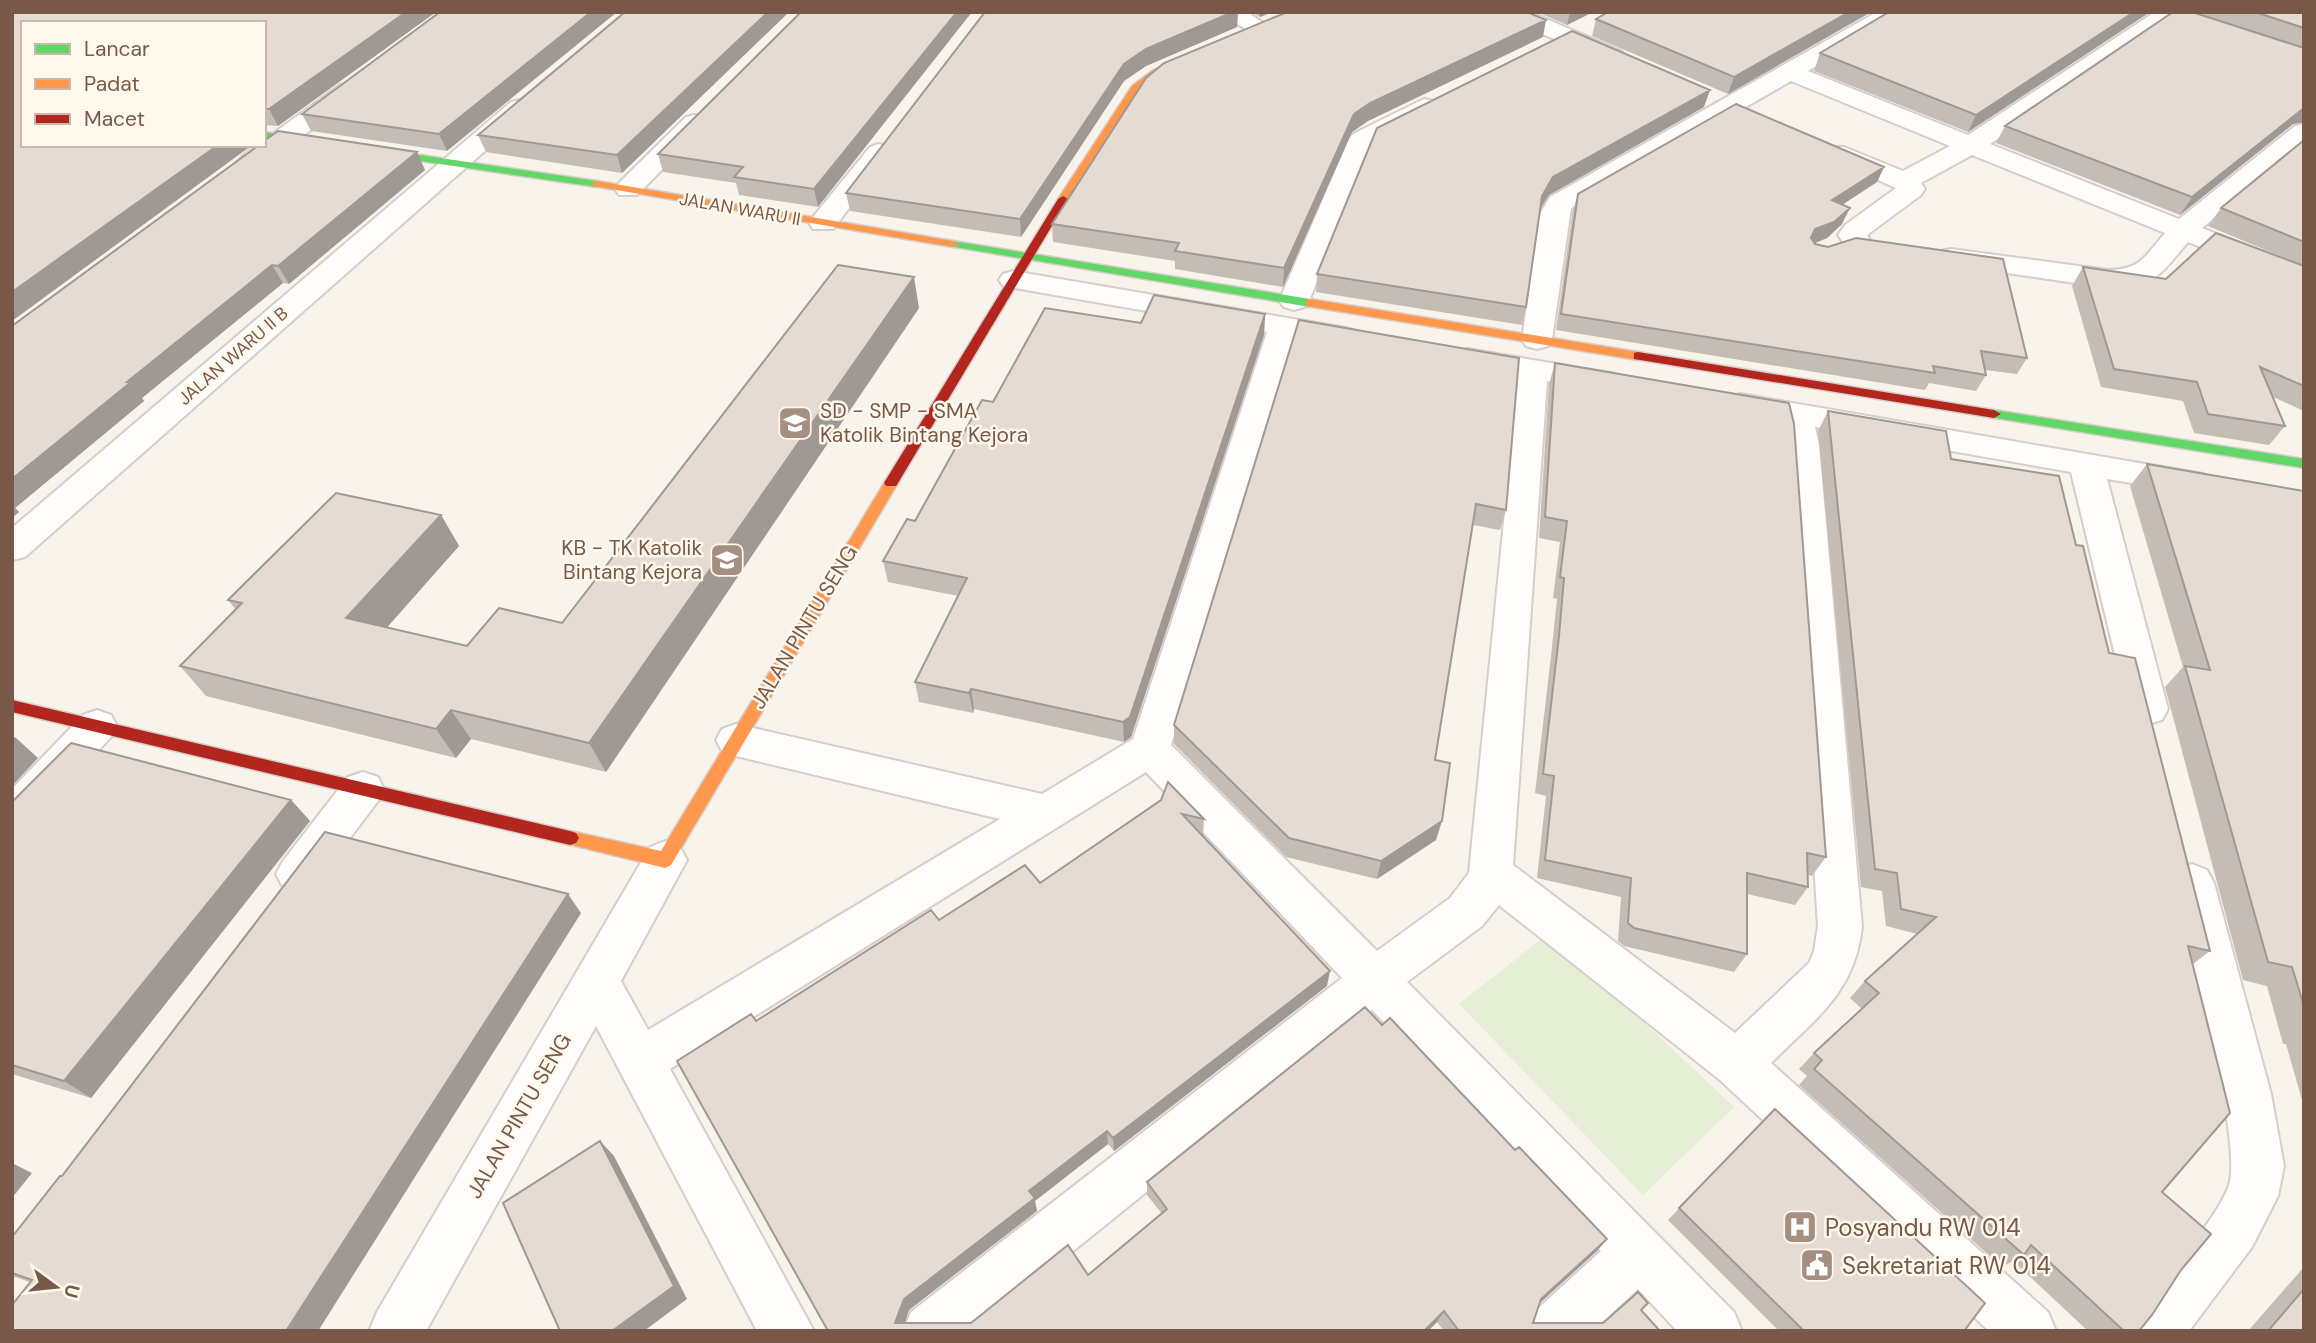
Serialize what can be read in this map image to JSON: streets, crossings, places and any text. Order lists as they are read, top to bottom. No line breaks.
{"streets":{"street":["JALAN WARU II","JALAN WARU II B","JALAN PINTU SENG"]},"crossings":[["JALAN WARU II","JALAN WARU II B"],["JALAN WARU II","JALAN PINTU SENG"]],"places":{"school or university":["SD - SMP - SMA Katolik Bintang Kejora","KB - TK Katolik Bintang Kejora"],"hospital":["Posyandu RW 014"],"public building":["Sekretariat RW 014"]},"legend":["Lancar","Padat","Macet"],"north":"right"}
